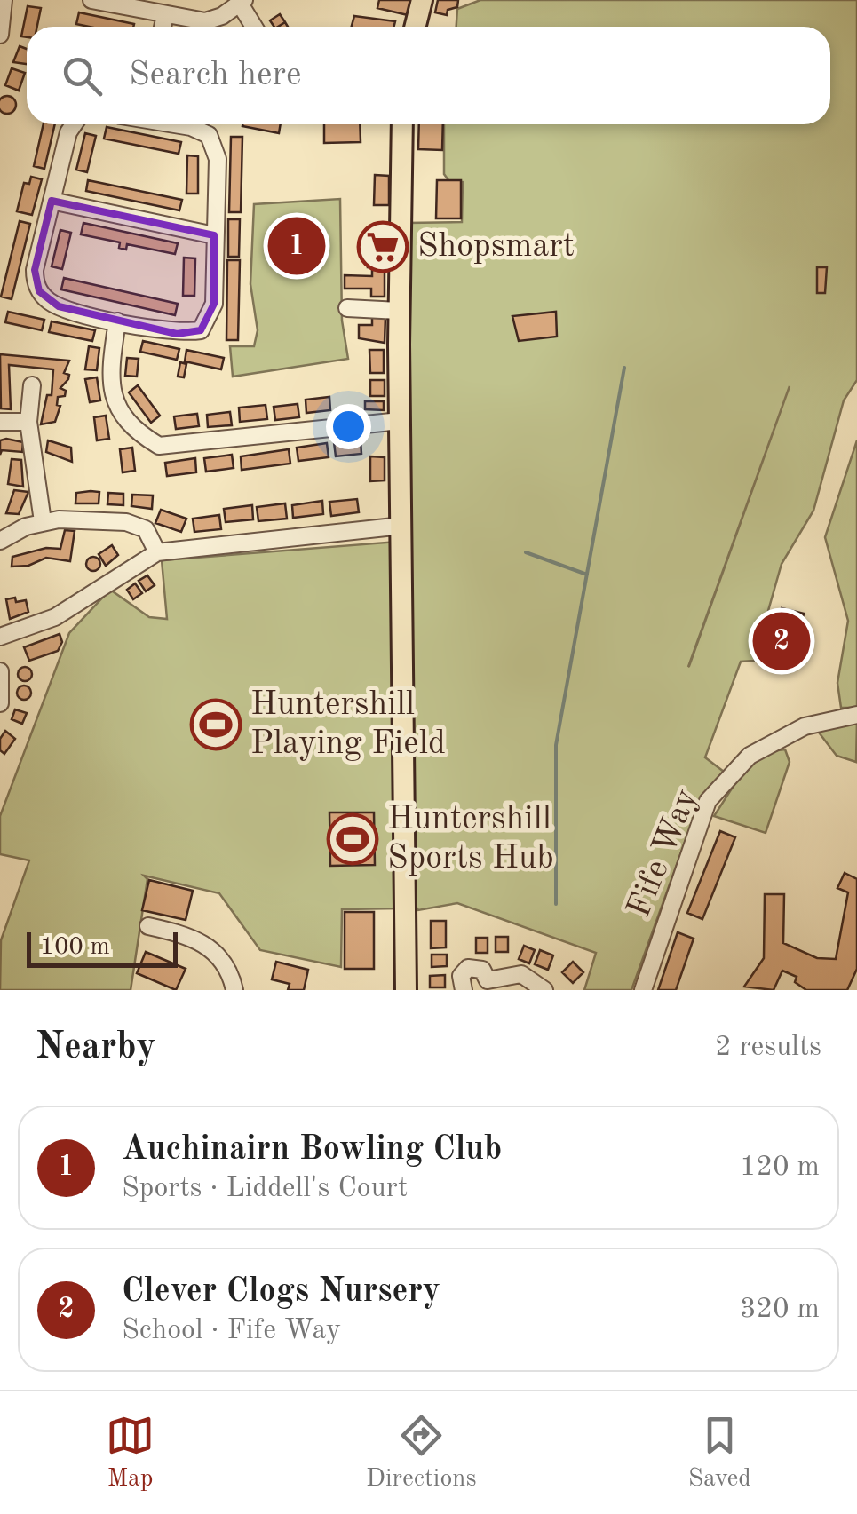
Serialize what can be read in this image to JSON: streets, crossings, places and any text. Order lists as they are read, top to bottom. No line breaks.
{"streets":{"street":["Fife Way"]},"places":{"supermarket":["Shopsmart"],"sports":["Huntershill Playing Field","Huntershill Sports Hub"]},"scale_bar":"100 m","page":{"search":"Search here","pins":["1","2"],"scale":"100 m","heading":["Nearby","2 results"],"list":[{"mark":"1","name":"Auchinairn Bowling Club","note":"Sports · Liddell's Court","value":"120 m"},{"mark":"2","name":"Clever Clogs Nursery","note":"School · Fife Way","value":"320 m"}],"nav":["Map","Directions","Saved"]}}
